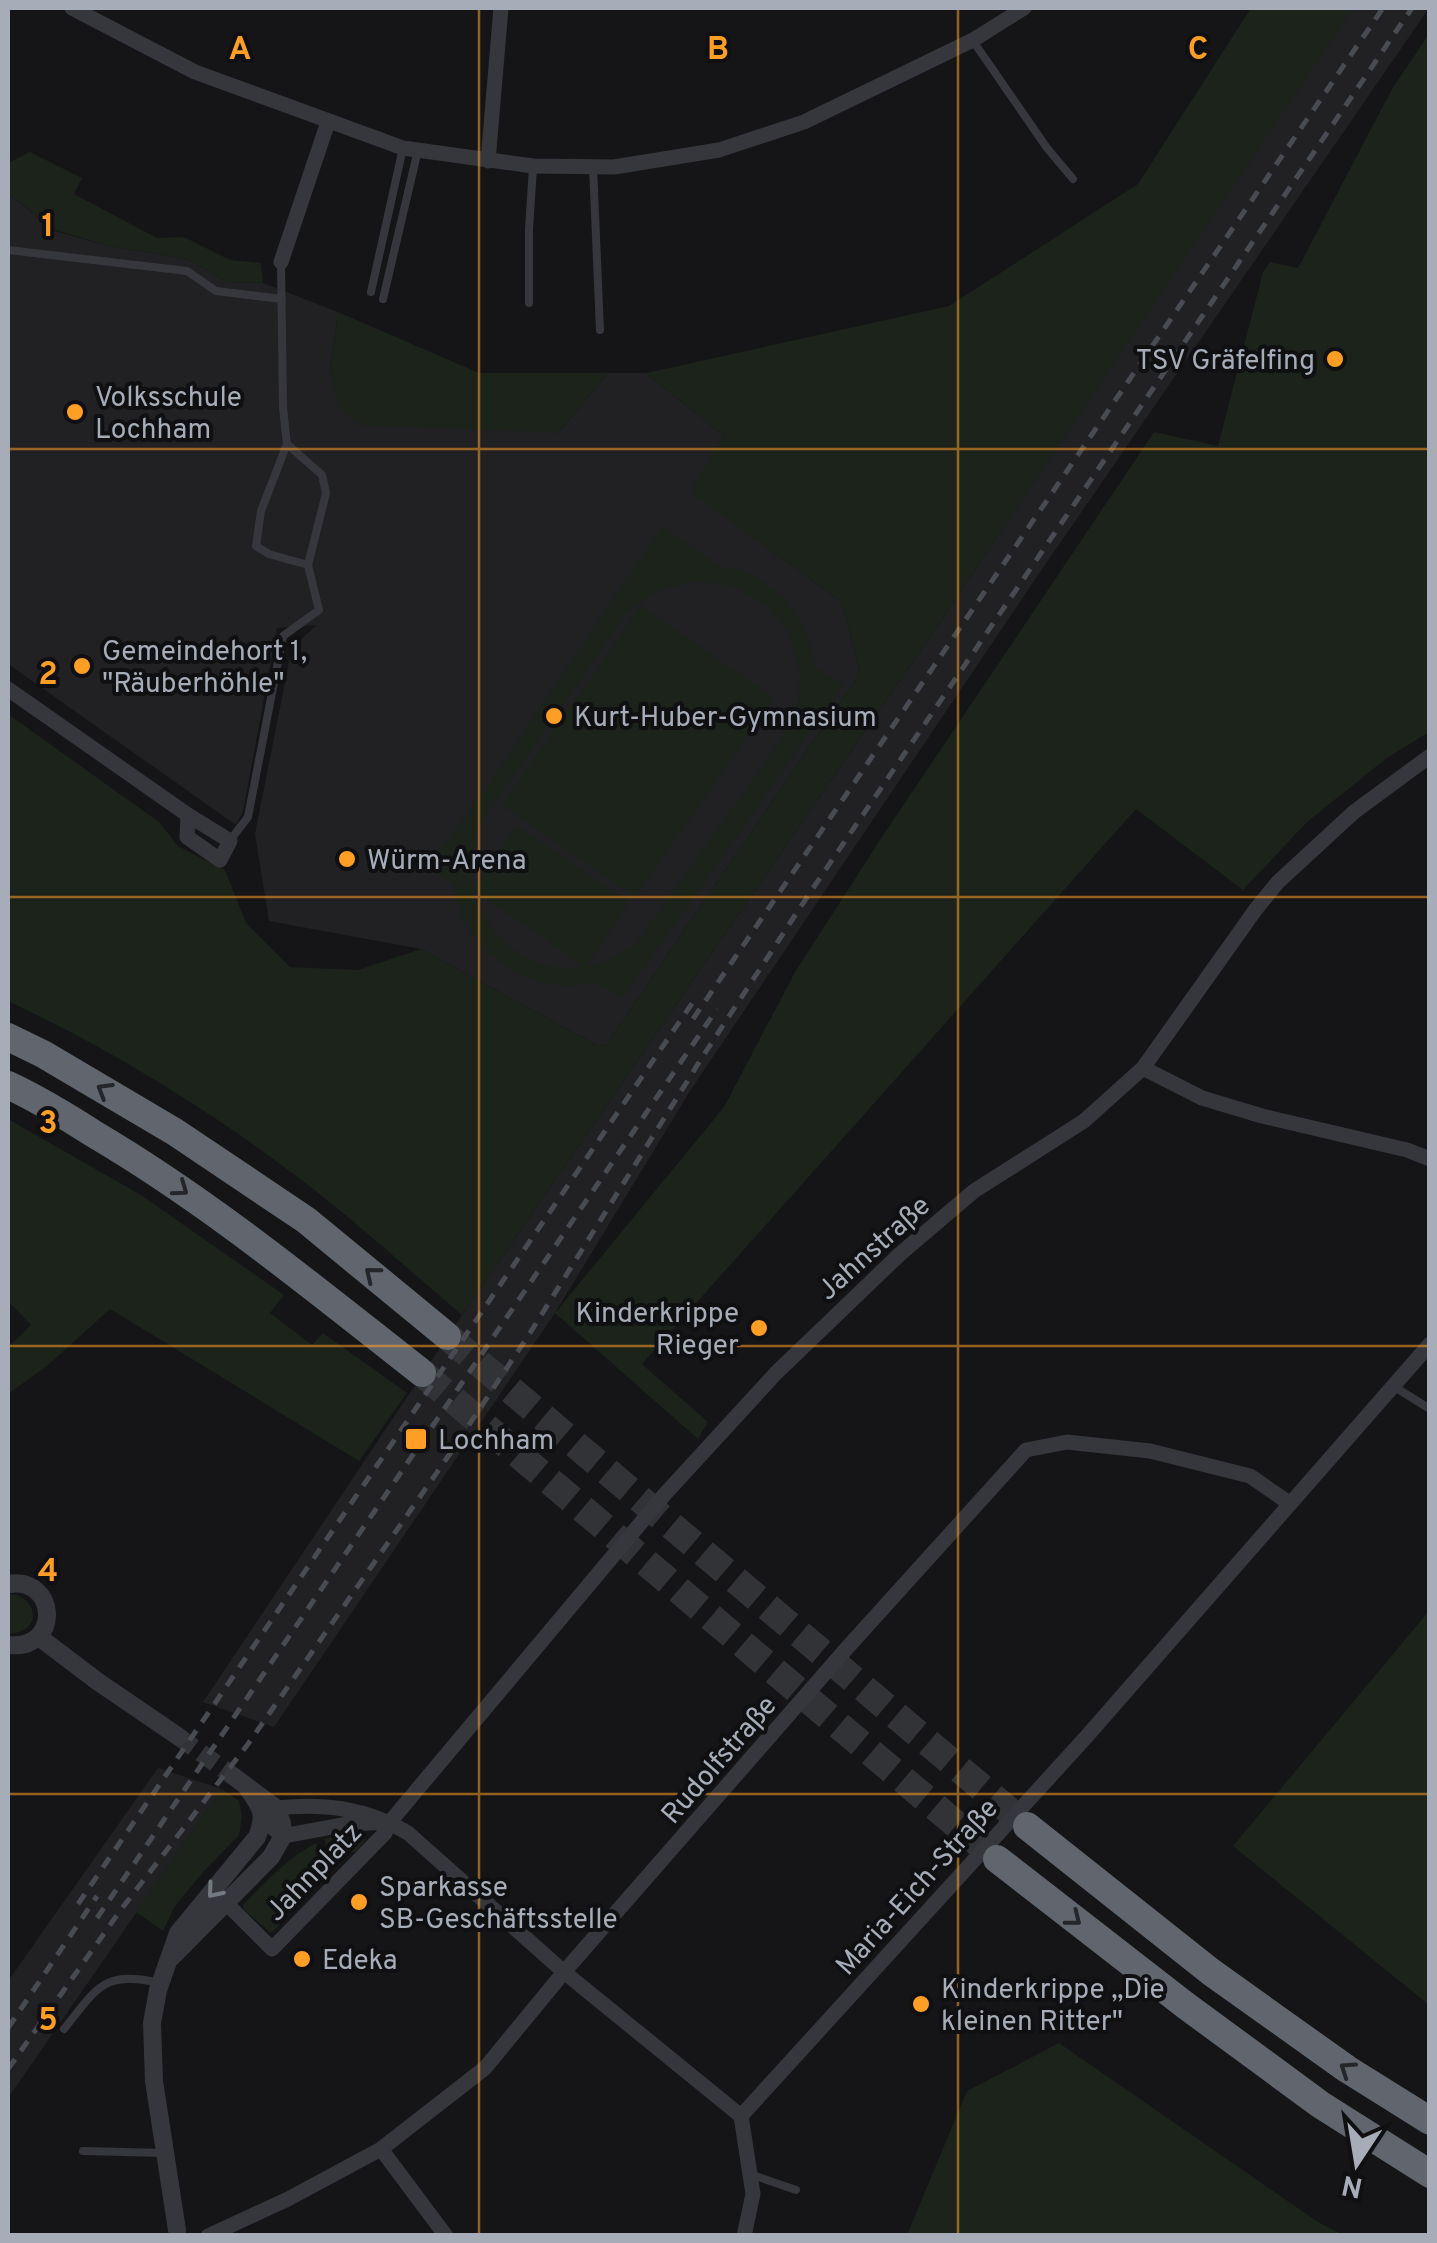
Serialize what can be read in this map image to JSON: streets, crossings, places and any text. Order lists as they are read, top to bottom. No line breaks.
{"streets":{"street":["Jahnstraße","Rudolfstraße","Jahnplatz","Maria-Eich-Straße"]},"crossings":[["Jahnstraße","Jahnplatz"],["Rudolfstraße","Maria-Eich-Straße"]],"places":{"other":["TSV Gräfelfing","Volksschule Lochham","Gemeindehort 1, \"Räuberhöhle\"","Kurt-Huber-Gymnasium","Würm-Arena","Kinderkrippe Rieger","Sparkasse SB-Geschäftsstelle","Edeka","Kinderkrippe „Die kleinen Ritter\""],"transit":["Lochham"]},"north":"bottom","grid":{"columns":["A","B","C"],"rows":["1","2","3","4","5"]}}
